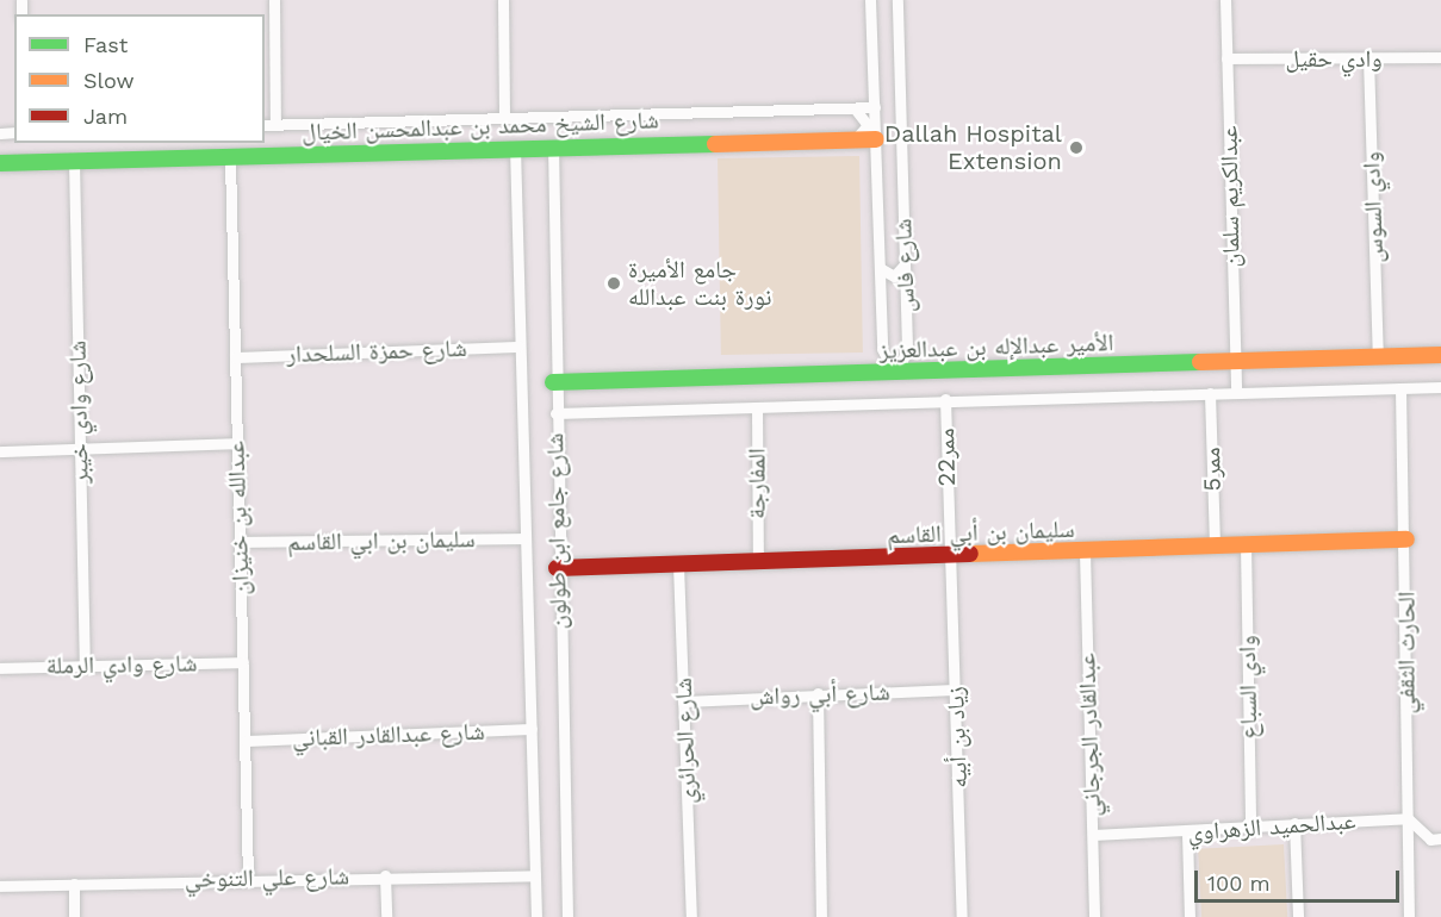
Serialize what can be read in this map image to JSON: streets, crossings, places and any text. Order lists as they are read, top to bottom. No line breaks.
{"streets":{"street":["وادي حقيل","شارع الشيخ محمد بن عبدالمحسن الخيال","عبدالكريم سلمان","وادي السوس","شارع فاس","الأمير عبدالإله بن عبدالعزيز","شارع حمزة السلحدار","شارع وادي خيبر","ممر22","ممر5","المفارجة","عبدالله بن خنيزان","شارع جامع ابن طولون","سليمان بن أبي القاسم","سليمان بن ابي القاسم","الحارث الثقفي","شارع وادي الرملة","وادي السباع","شارع أبي رواش","شارع عبدالقادر القباني","عبدالقادر الجرجاني","زياد بن أبيه","شارع الحرائري","عبدالحميد الزهراوي","شارع علي التنوخي"]},"crossings":[["وادي حقيل","عبدالكريم سلمان"],["وادي حقيل","وادي السوس"],["شارع الشيخ محمد بن عبدالمحسن الخيال","شارع فاس"],["شارع الشيخ محمد بن عبدالمحسن الخيال","شارع وادي خيبر"],["شارع الشيخ محمد بن عبدالمحسن الخيال","عبدالله بن خنيزان"],["شارع الشيخ محمد بن عبدالمحسن الخيال","شارع جامع ابن طولون"],["عبدالكريم سلمان","الأمير عبدالإله بن عبدالعزيز"],["وادي السوس","الأمير عبدالإله بن عبدالعزيز"],["الأمير عبدالإله بن عبدالعزيز","شارع جامع ابن طولون"],["شارع حمزة السلحدار","عبدالله بن خنيزان"],["شارع حمزة السلحدار","شارع جامع ابن طولون"],["شارع وادي خيبر","شارع وادي الرملة"],["ممر22","سليمان بن أبي القاسم"],["ممر22","زياد بن أبيه"],["ممر5","سليمان بن أبي القاسم"],["المفارجة","سليمان بن أبي القاسم"],["عبدالله بن خنيزان","سليمان بن ابي القاسم"],["عبدالله بن خنيزان","شارع وادي الرملة"],["عبدالله بن خنيزان","شارع عبدالقادر القباني"],["عبدالله بن خنيزان","شارع علي التنوخي"],["شارع جامع ابن طولون","سليمان بن أبي القاسم"],["شارع جامع ابن طولون","سليمان بن ابي القاسم"],["شارع جامع ابن طولون","شارع عبدالقادر القباني"],["شارع جامع ابن طولون","شارع علي التنوخي"],["سليمان بن أبي القاسم","الحارث الثقفي"],["سليمان بن أبي القاسم","وادي السباع"],["سليمان بن أبي القاسم","عبدالقادر الجرجاني"],["سليمان بن أبي القاسم","زياد بن أبيه"],["سليمان بن أبي القاسم","شارع الحرائري"],["الحارث الثقفي","عبدالحميد الزهراوي"],["وادي السباع","عبدالحميد الزهراوي"],["شارع أبي رواش","زياد بن أبيه"],["شارع أبي رواش","شارع الحرائري"],["عبدالقادر الجرجاني","عبدالحميد الزهراوي"]],"places":["Dallah Hospital Extension","جامع الأميرة نورة بنت عبدالله"],"legend":["Fast","Slow","Jam"],"scale_bar":"100 m"}
